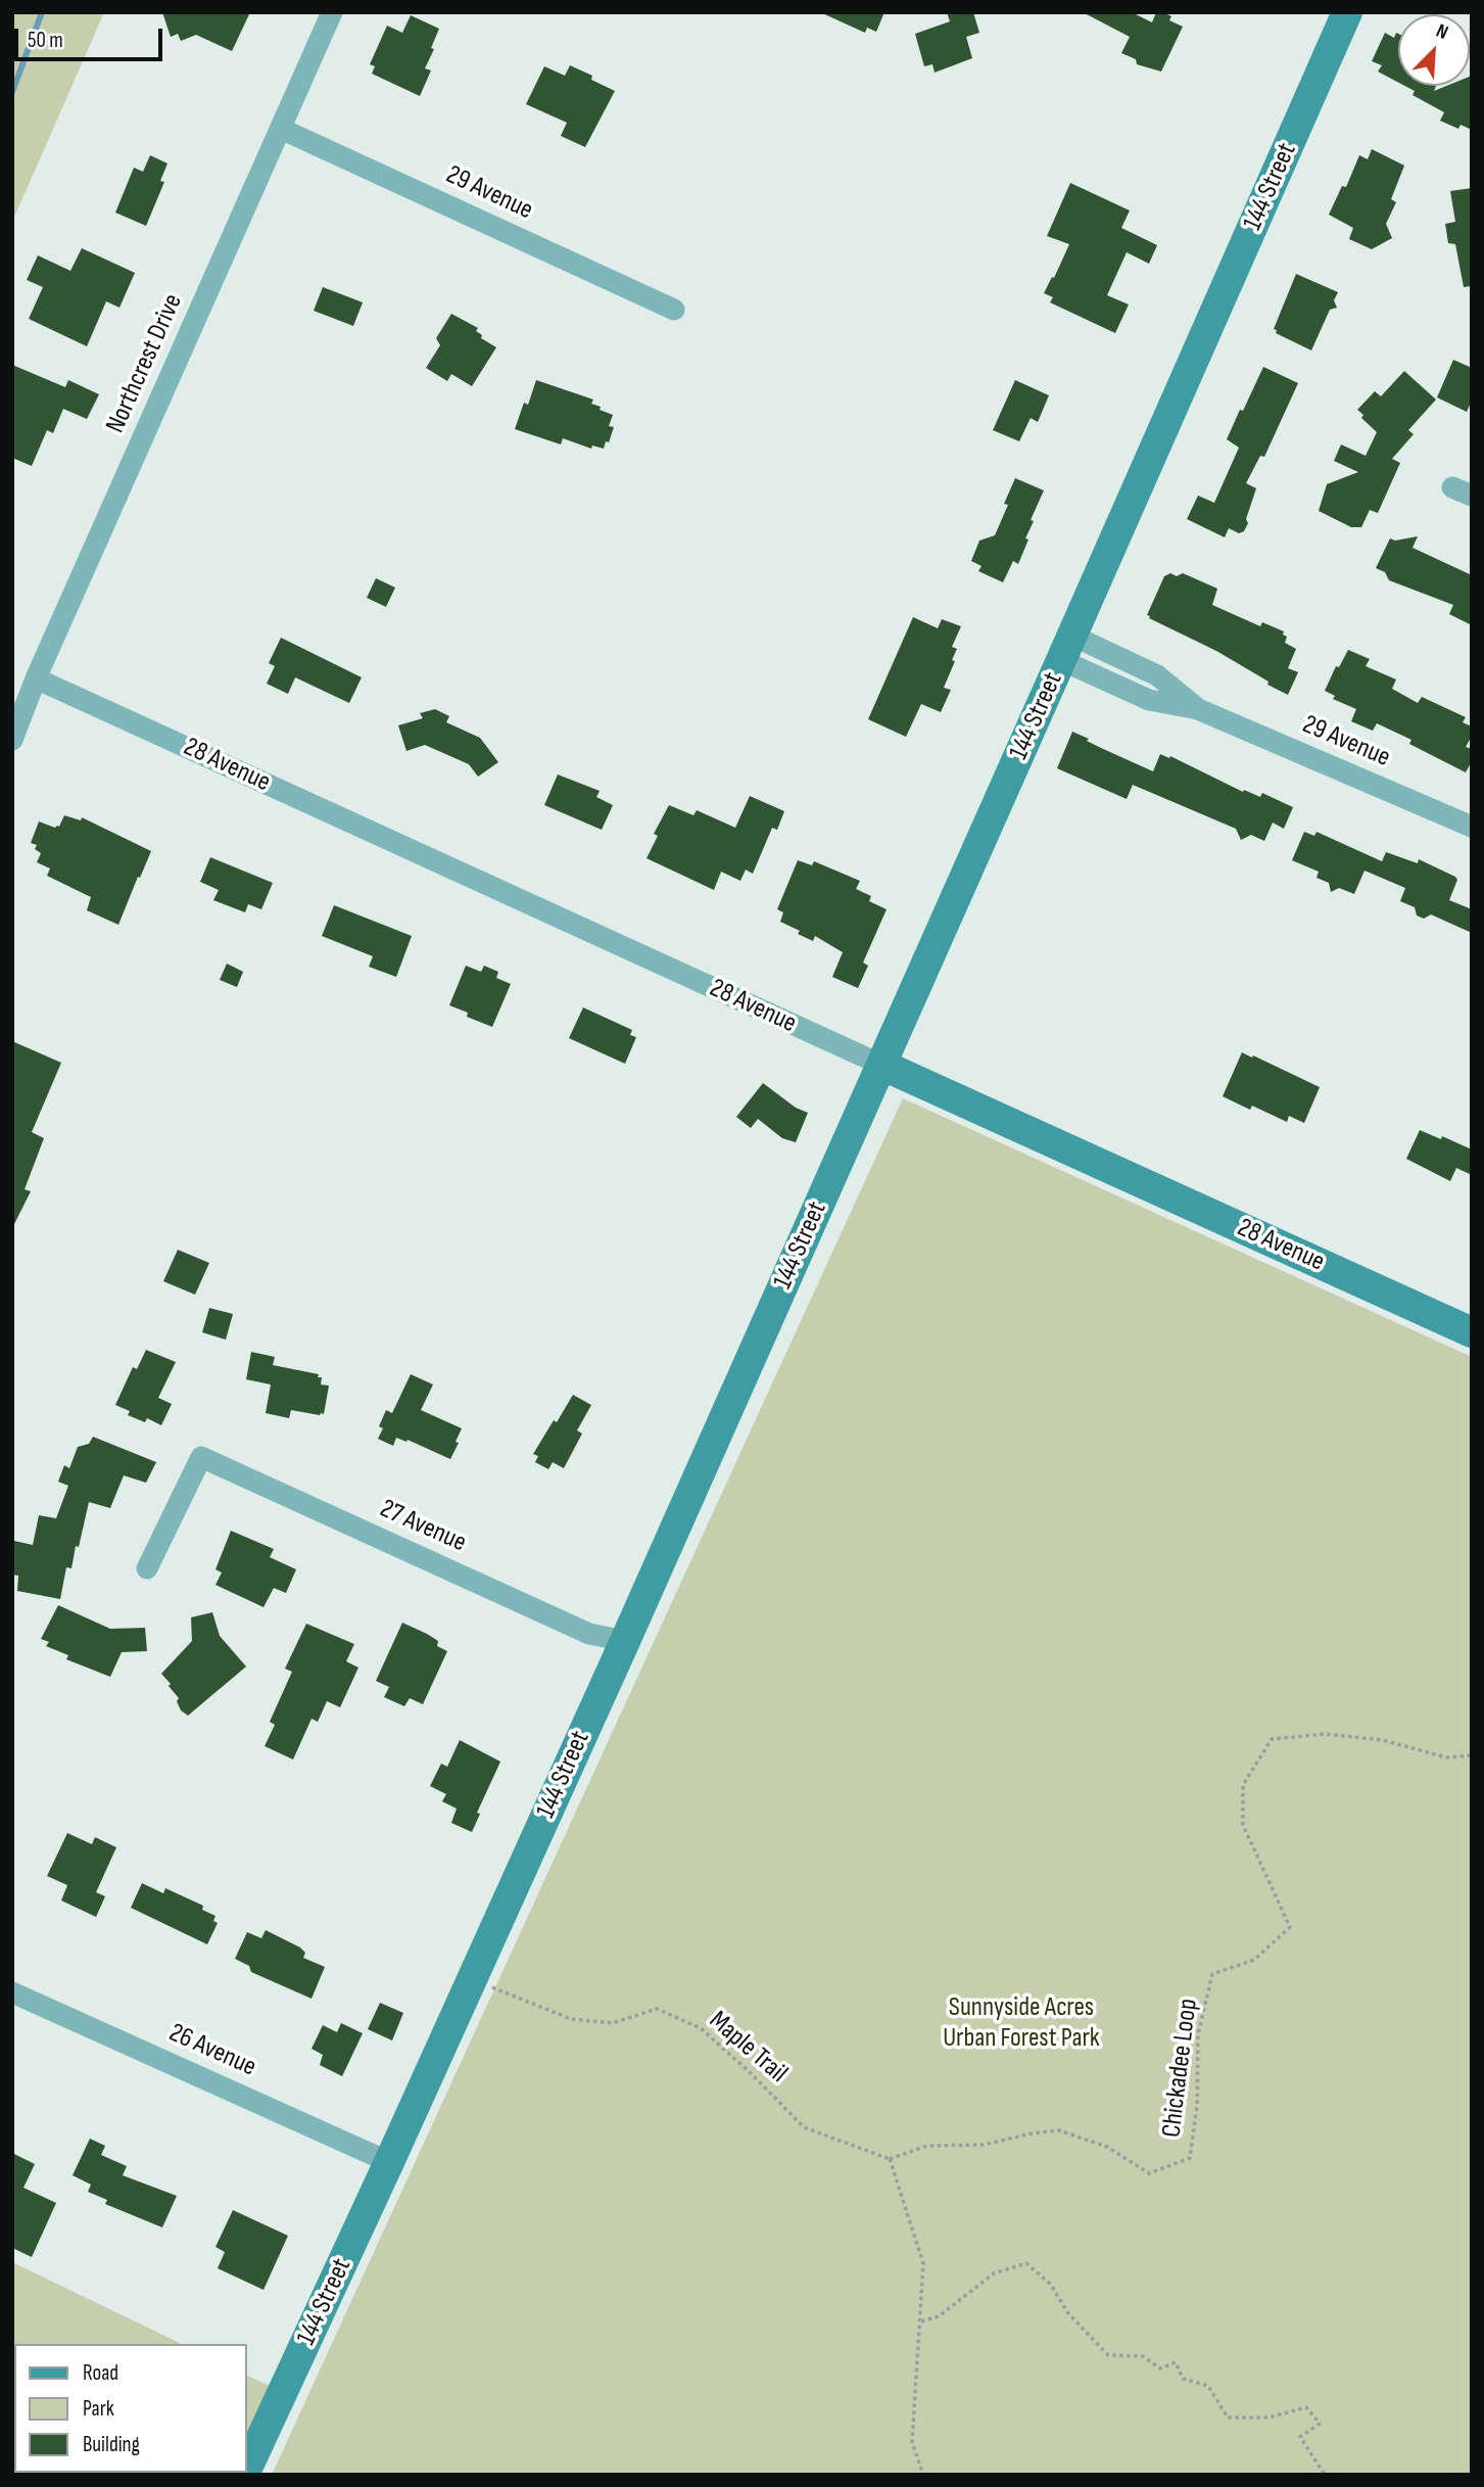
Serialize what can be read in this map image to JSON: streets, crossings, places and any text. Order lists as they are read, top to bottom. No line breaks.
{"streets":{"street":["144 Street","29 Avenue","Northcrest Drive","28 Avenue","27 Avenue","26 Avenue"],"path":["Maple Trail","Chickadee Loop"]},"crossings":[["144 Street","29 Avenue"],["144 Street","28 Avenue"],["144 Street","27 Avenue"],["144 Street","26 Avenue"],["29 Avenue","Northcrest Drive"],["Northcrest Drive","28 Avenue"],["Maple Trail","Chickadee Loop"]],"parks":["Sunnyside Acres Urban Forest Park"],"legend":["Road","Park","Building"],"scale_bar":"50 m","north":"top right"}
